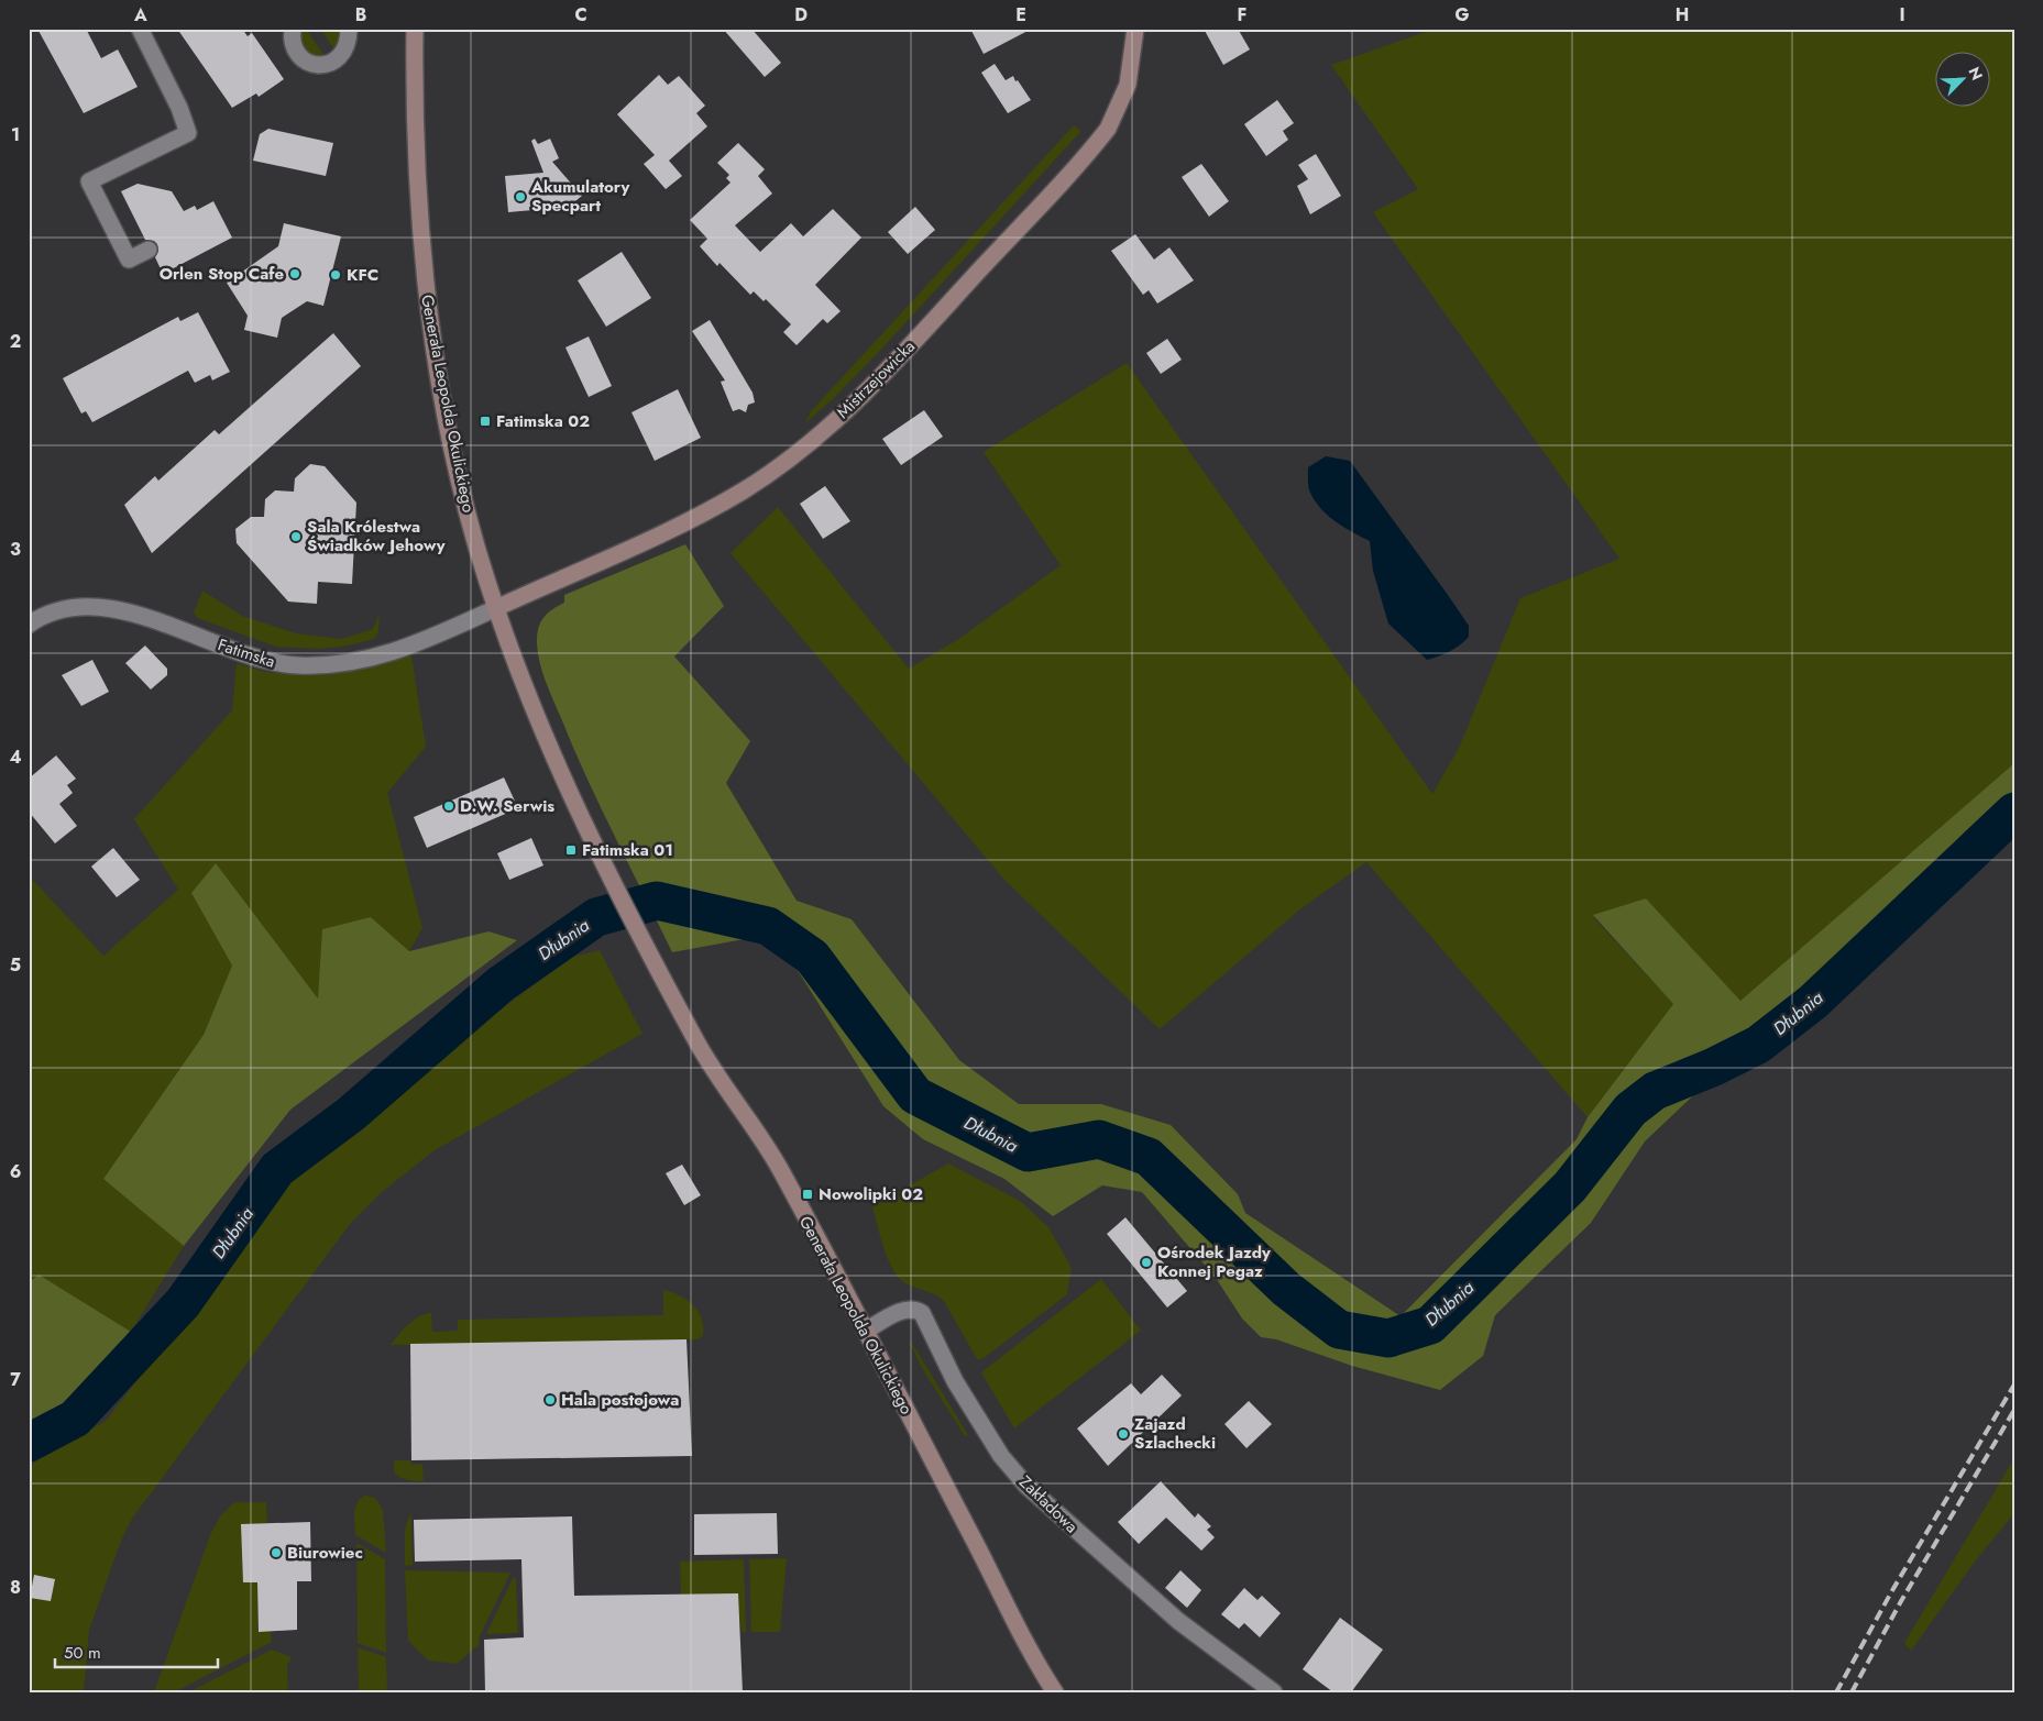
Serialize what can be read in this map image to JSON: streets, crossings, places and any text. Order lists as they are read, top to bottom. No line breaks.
{"streets":{"main road":["Mistrzejowicka","Generała Leopolda Okulickiego"],"street":["Fatimska","Zakładowa"]},"crossings":[["Mistrzejowicka","Generała Leopolda Okulickiego"],["Mistrzejowicka","Fatimska"],["Generała Leopolda Okulickiego","Fatimska"],["Generała Leopolda Okulickiego","Zakładowa"]],"water":["Dłubnia"],"places":{"other":["Akumulatory Specpart","Orlen Stop Cafe","KFC","Sala Królestwa Świadków Jehowy","D.W. Serwis","Ośrodek Jazdy Konnej Pegaz","Hala postojowa","Zajazd Szlachecki","Biurowiec"],"transit":["Fatimska 02","Fatimska 01","Nowolipki 02"]},"scale_bar":"50 m","north":"top right","grid":{"columns":["A","B","C","D","E","F","G","H","I"],"rows":["1","2","3","4","5","6","7","8"]}}
